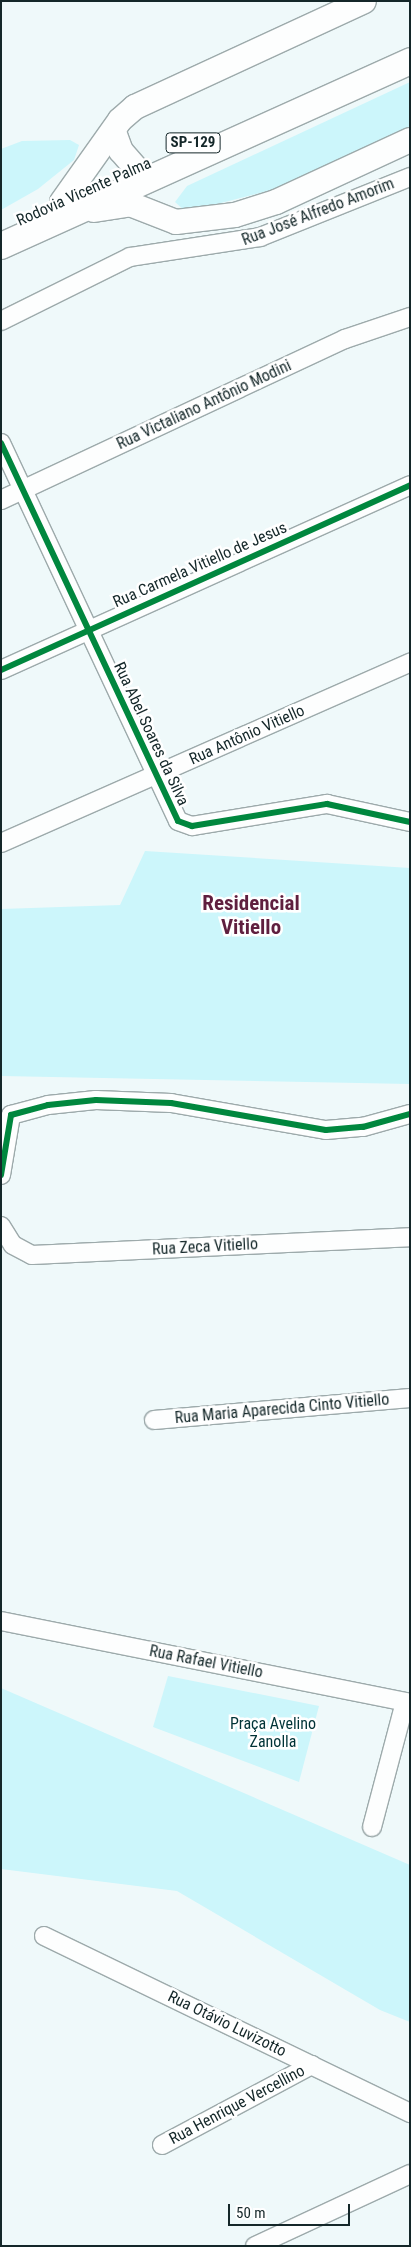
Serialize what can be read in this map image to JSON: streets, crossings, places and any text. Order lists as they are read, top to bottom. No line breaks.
{"streets":{"main road":["SP-129","Rodovia Vicente Palma"],"street":["Rua José Alfredo Amorim","Rua Victaliano Antônio Modini","Rua Carmela Vitiello de Jesus","Rua Abel Soares da Silva","Rua Antônio Vitiello","Rua Zeca Vitiello","Rua Maria Aparecida Cinto Vitiello","Rua Rafael Vitiello","Rua Otávio Luvizotto","Rua Henrique Vercellino"]},"crossings":[["SP-129","Rodovia Vicente Palma"],["Rua Victaliano Antônio Modini","Rua Abel Soares da Silva"],["Rua Carmela Vitiello de Jesus","Rua Abel Soares da Silva"],["Rua Abel Soares da Silva","Rua Antônio Vitiello"],["Rua Otávio Luvizotto","Rua Henrique Vercellino"]],"districts":["Residencial Vitiello"],"parks":["Praça Avelino Zanolla"],"scale_bar":"50 m"}
